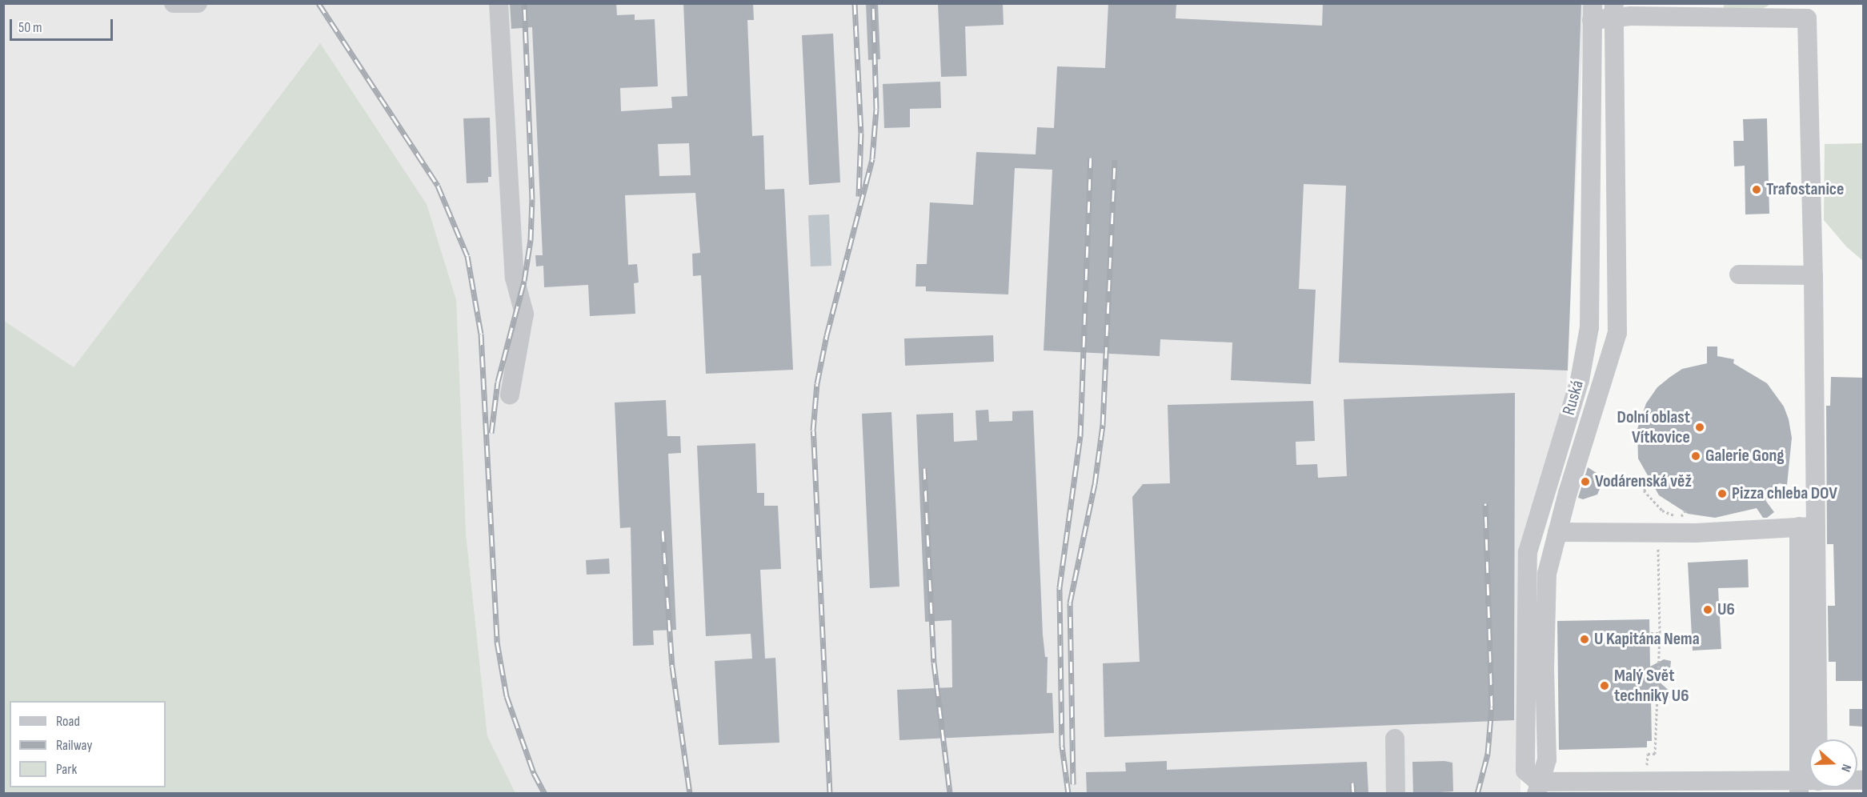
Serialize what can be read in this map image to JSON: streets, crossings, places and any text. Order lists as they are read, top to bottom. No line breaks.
{"streets":{"street":["Ruská"]},"places":["Trafostanice","Dolní oblast Vítkovice","Galerie Gong","Vodárenská věž","Pizza chleba DOV","U6","U Kapitána Nema","Malý Svět techniky U6"],"legend":["Road","Railway","Park"],"scale_bar":"50 m","north":"right"}
